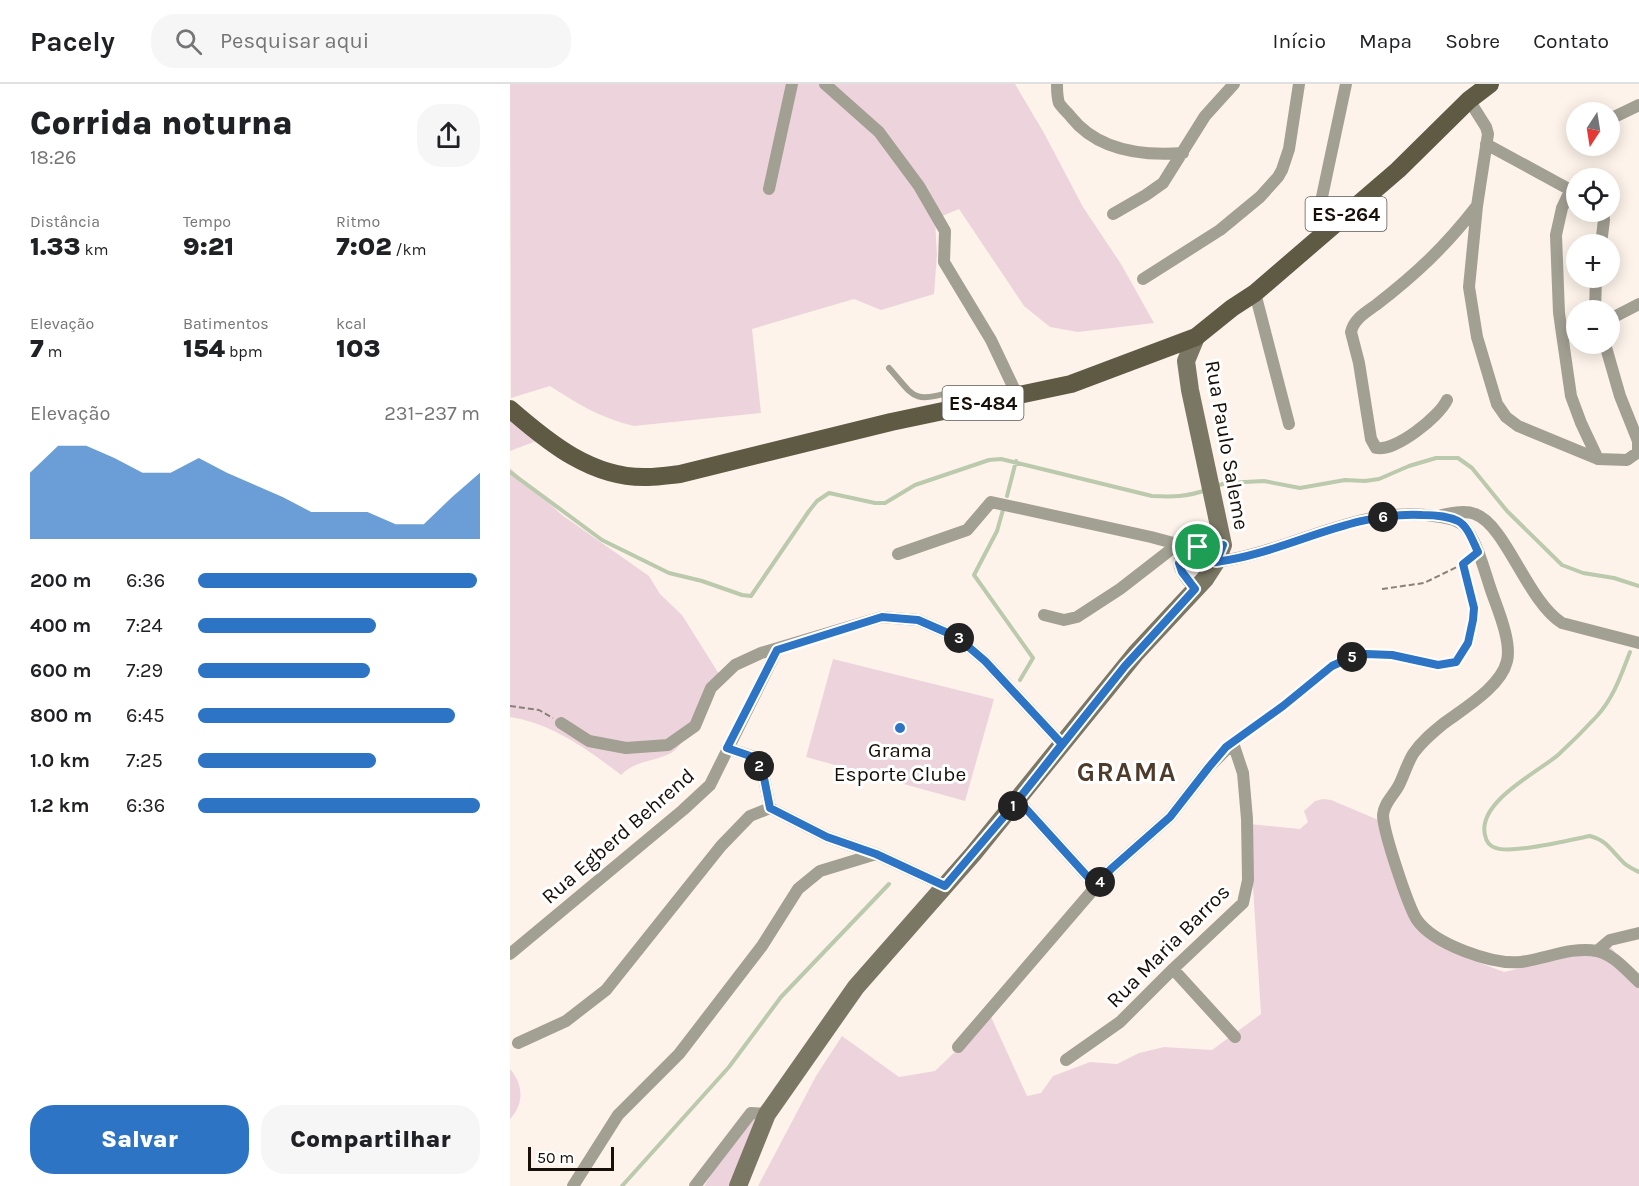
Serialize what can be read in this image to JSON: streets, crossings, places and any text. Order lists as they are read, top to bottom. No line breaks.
{"streets":{"main road":["ES-264","ES-484","Rua Paulo Saleme"],"street":["Rua Egberd Behrend","Rua Maria Barros"]},"crossings":[["ES-264","ES-484"],["ES-264","Rua Paulo Saleme"],["ES-484","Rua Paulo Saleme"]],"districts":["GRAMA"],"places":["Grama Esporte Clube"],"scale_bar":"50 m","north":"bottom","page":{"header":"Pacely","search":"Pesquisar aqui","nav":["Início","Mapa","Sobre","Contato"],"heading":["Corrida noturna","18:26"],"map_buttons":["+","−"],"stats":[["Distância","1.33 km"],["Tempo","9:21"],["Ritmo","7:02 /km"],["Elevação","7 m"],["Batimentos","154 bpm"],["kcal","103"]],"chart":["Elevação","231–237 m"],"pins":["6","3","5","2","1","4"],"list":[{"name":"200 m","note":"6:36"},{"name":"400 m","note":"7:24"},{"name":"600 m","note":"7:29"},{"name":"800 m","note":"6:45"},{"name":"1.0 km","note":"7:25"},{"name":"1.2 km","note":"6:36"}],"buttons":["Salvar","Compartilhar"],"scale":"50 m"}}
